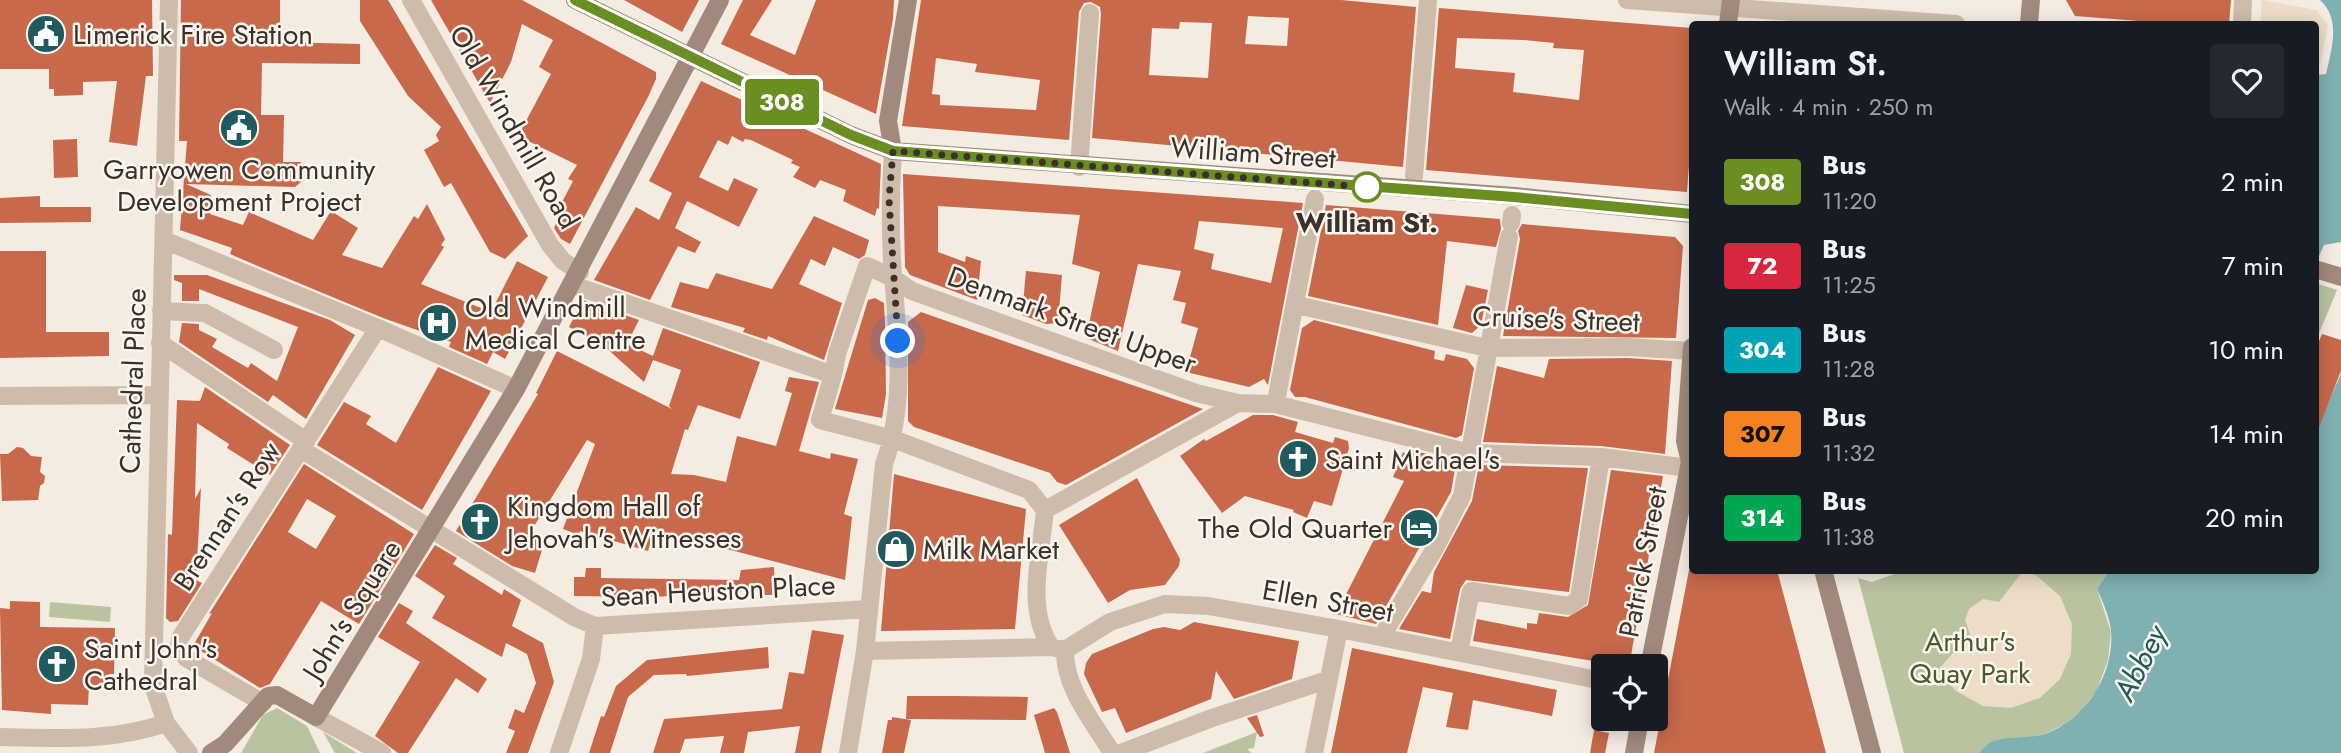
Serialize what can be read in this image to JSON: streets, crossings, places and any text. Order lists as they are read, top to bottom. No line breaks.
{"streets":{"main road":["William Street","Patrick Street","John's Square"],"street":["Old Windmill Road","Cruise's Street","Denmark Street Upper","Cathedral Place","Brennan's Row","Sean Heuston Place","Ellen Street"]},"crossings":[["Old Windmill Road","John's Square"],["William Street","John's Square"],["Cathedral Place","Sean Heuston Place"],["Brennan's Row","Sean Heuston Place"],["Brennan's Row","John's Square"],["Sean Heuston Place","John's Square"]],"water":["Abbey"],"parks":["Arthur's Quay Park"],"places":{"public building":["Limerick Fire Station","Garryowen Community Development Project"],"other":["William St."],"hospital":["Old Windmill Medical Centre"],"church":["Saint Michael's","Kingdom Hall of Jehovah's Witnesses","Saint John's Cathedral"],"hotel":["The Old Quarter"],"shop":["Milk Market"]},"lines":["bus line 308"],"page":{"on_map":"308","heading":["William St.","Walk · 4 min · 250 m"],"list":[{"mark":"308","name":"Bus","note":"11:20","value":"2 min"},{"mark":"72","name":"Bus","note":"11:25","value":"7 min"},{"mark":"304","name":"Bus","note":"11:28","value":"10 min"},{"mark":"307","name":"Bus","note":"11:32","value":"14 min"},{"mark":"314","name":"Bus","note":"11:38","value":"20 min"}]}}
